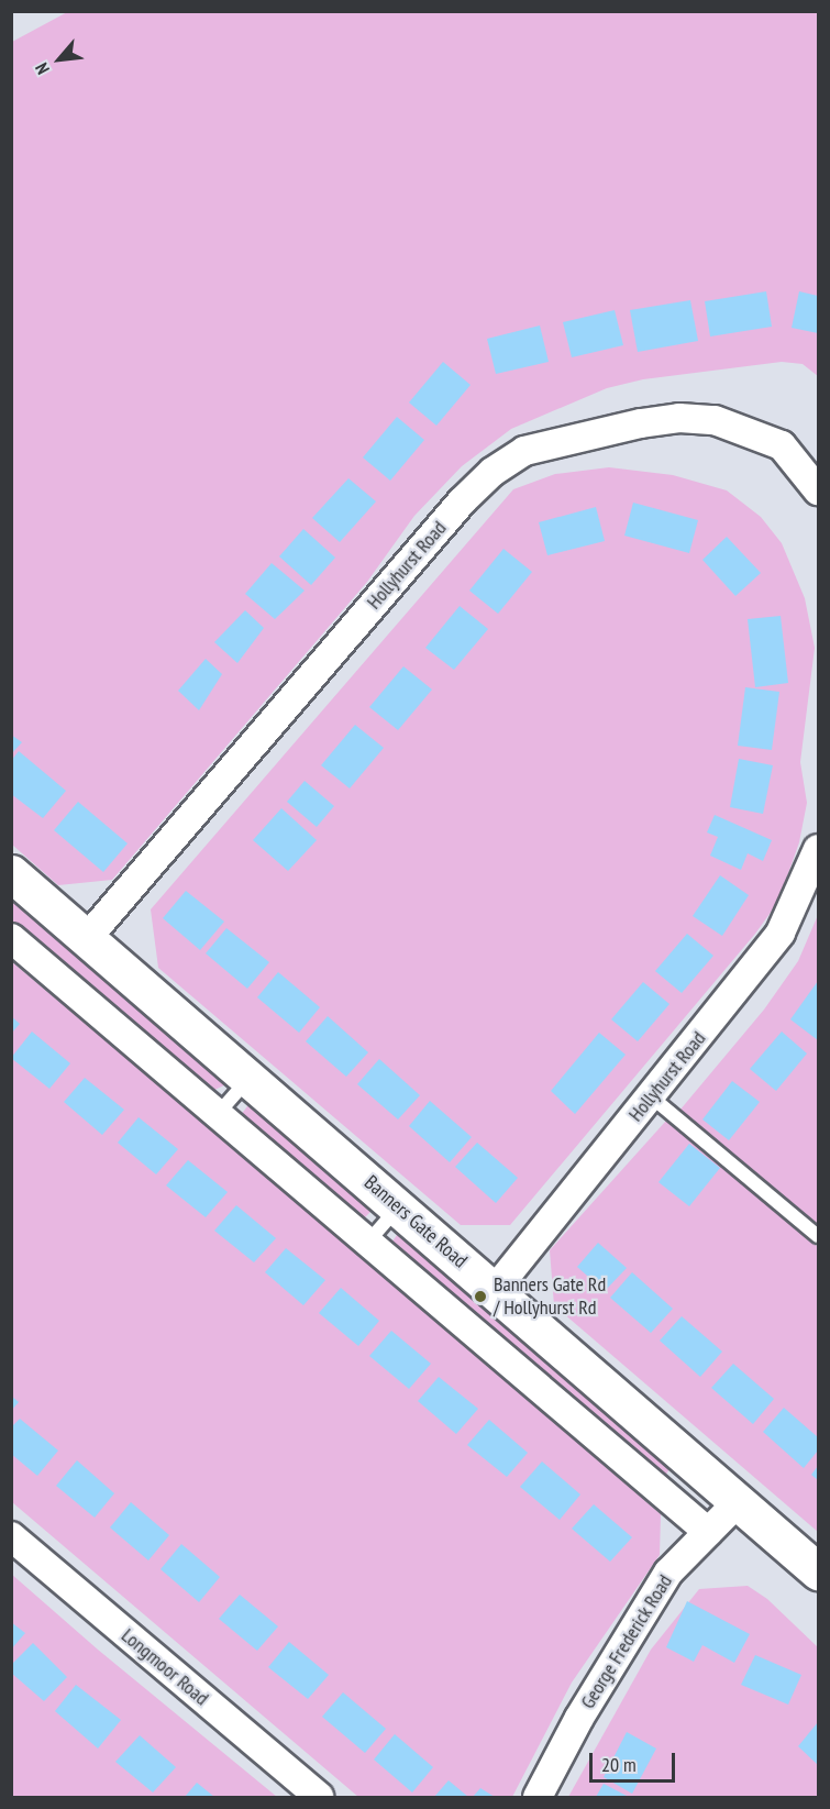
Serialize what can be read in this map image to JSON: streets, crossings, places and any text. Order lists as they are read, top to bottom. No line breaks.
{"streets":{"street":["Hollyhurst Road","Banners Gate Road","George Frederick Road","Longmoor Road"]},"crossings":[["Hollyhurst Road","Banners Gate Road"],["Banners Gate Road","George Frederick Road"]],"places":["Banners Gate Rd / Hollyhurst Rd"],"scale_bar":"20 m","north":"bottom left"}
